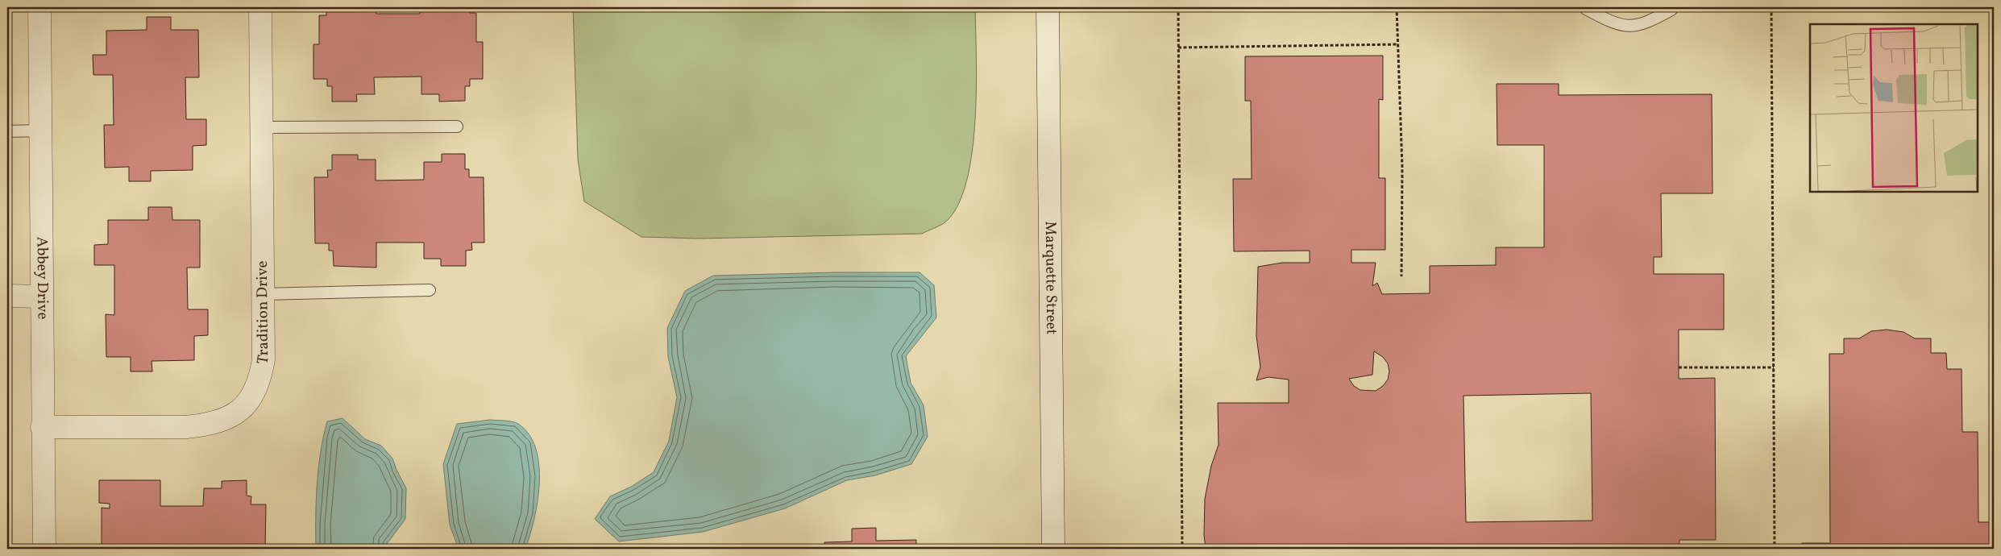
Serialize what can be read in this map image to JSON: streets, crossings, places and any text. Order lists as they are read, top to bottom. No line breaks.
{"streets":{"street":["Abbey Drive","Marquette Street","Tradition Drive"]},"crossings":[["Abbey Drive","Tradition Drive"]]}
